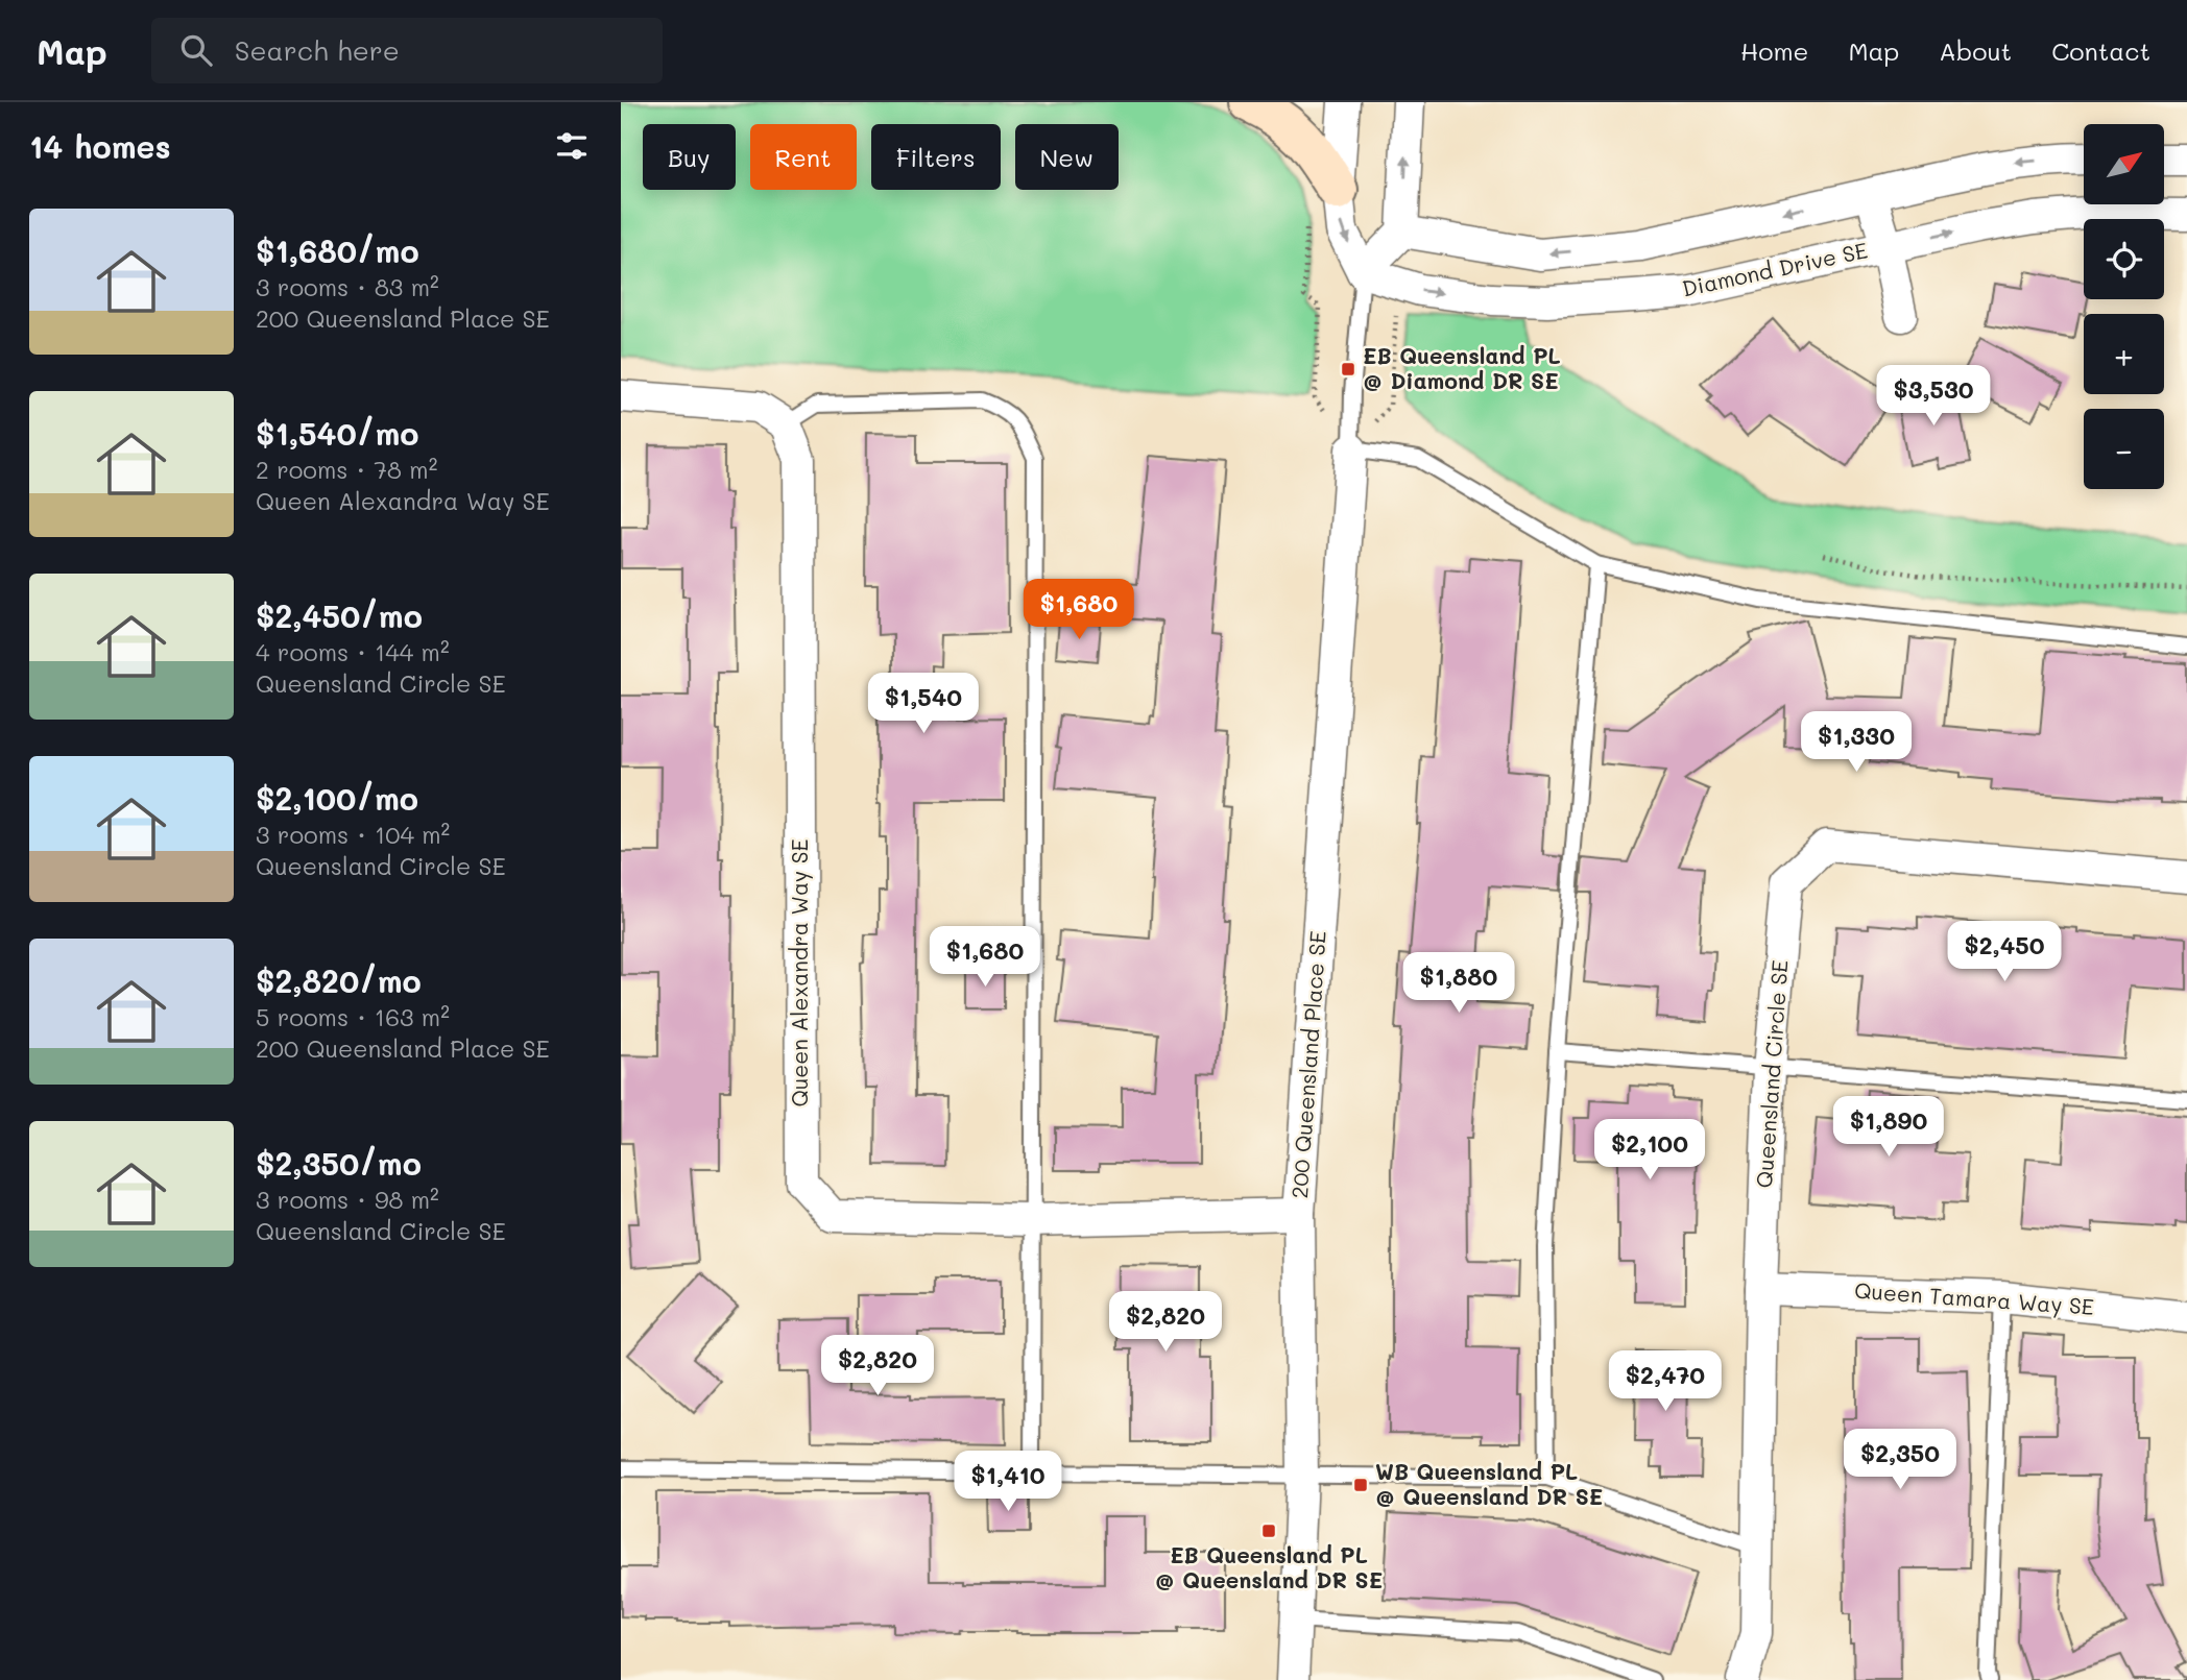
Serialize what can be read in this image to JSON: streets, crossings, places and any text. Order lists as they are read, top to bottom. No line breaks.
{"streets":{"street":["Diamond Drive SE","Queen Alexandra Way SE","200 Queensland Place SE","Queensland Circle SE","Queen Tamara Way SE"]},"crossings":[["Queen Alexandra Way SE","200 Queensland Place SE"],["Queensland Circle SE","Queen Tamara Way SE"]],"places":{"transit":["EB Queensland PL @ Diamond DR SE","WB Queensland PL @ Queensland DR SE","EB Queensland PL @ Queensland DR SE"]},"north":"top right","page":{"header":"Map","search":"Search here","nav":["Home","Map","About","Contact"],"heading":"14 homes","map_buttons":["+","−"],"chip":["Buy","Rent","Filters","New"],"list":[{"name":"$1,680/mo","note":"3 rooms · 83 m² · 200 Queensland Place SE"},{"name":"$1,540/mo","note":"2 rooms · 78 m² · Queen Alexandra Way SE"},{"name":"$2,450/mo","note":"4 rooms · 144 m² · Queensland Circle SE"},{"name":"$2,100/mo","note":"3 rooms · 104 m² · Queensland Circle SE"},{"name":"$2,820/mo","note":"5 rooms · 163 m² · 200 Queensland Place SE"},{"name":"$2,350/mo","note":"3 rooms · 98 m² · Queensland Circle SE"}],"price":["$3,530","$1,680","$1,540","$1,330","$2,450","$1,680","$1,880","$1,890","$2,100","$2,820","$2,820","$2,470","$2,350","$1,410"]}}
